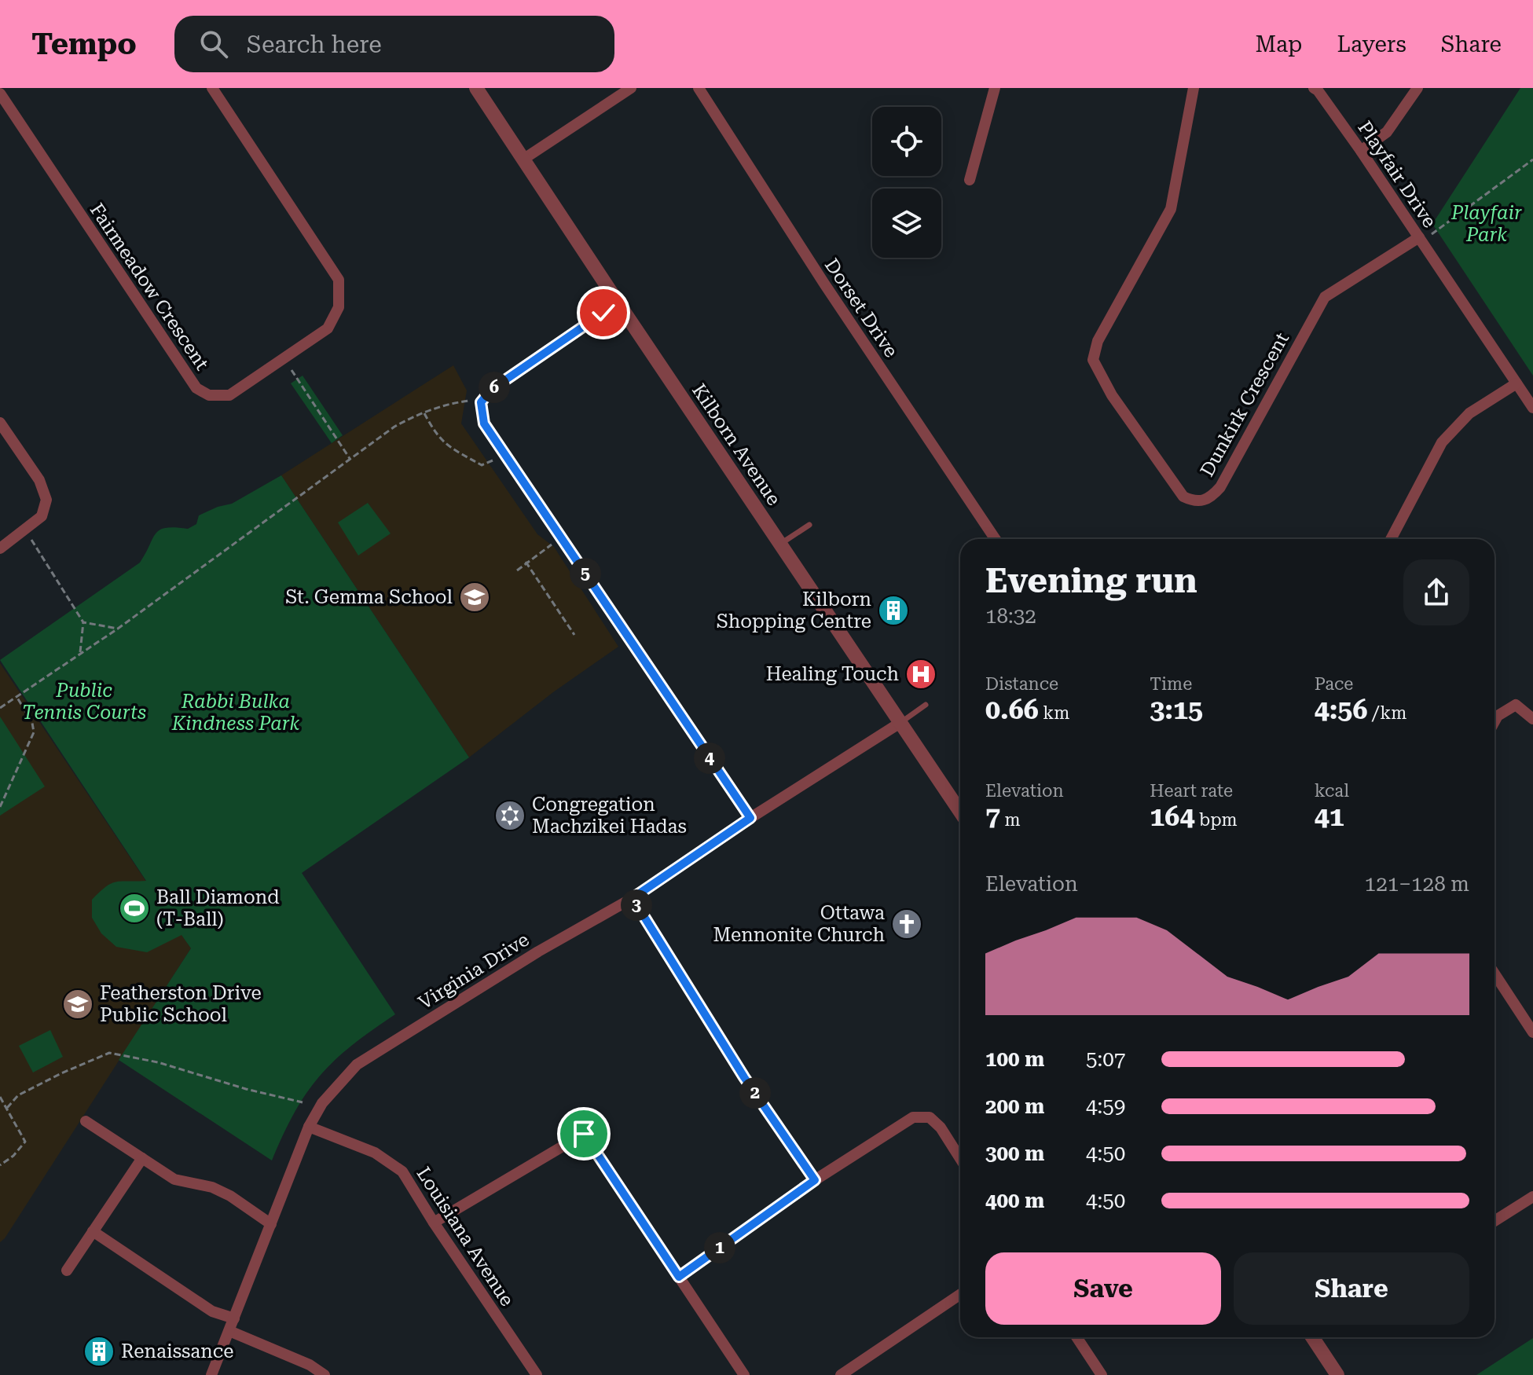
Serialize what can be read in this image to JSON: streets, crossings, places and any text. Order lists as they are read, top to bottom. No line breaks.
{"streets":{"street":["Playfair Drive","Fairmeadow Crescent","Dorset Drive","Dunkirk Crescent","Kilborn Avenue","Virginia Drive","Louisiana Avenue"]},"crossings":[["Playfair Drive","Dunkirk Crescent"],["Kilborn Avenue","Virginia Drive"],["Virginia Drive","Louisiana Avenue"]],"parks":["Playfair Park","Public Tennis Courts","Rabbi Bulka Kindness Park"],"places":{"school or university":["St. Gemma School","Featherston Drive Public School"],"building":["Kilborn Shopping Centre","Renaissance"],"hospital":["Healing Touch"],"synagogue":["Congregation Machzikei Hadas"],"sports":["Ball Diamond (T-Ball)"],"church":["Ottawa Mennonite Church"]},"page":{"header":"Tempo","search":"Search here","nav":["Map","Layers","Share"],"pins":["6","5","4","3","2","1"],"heading":["Evening run","18:32"],"stats":[["Distance","0.66 km"],["Time","3:15"],["Pace","4:56 /km"],["Elevation","7 m"],["Heart rate","164 bpm"],["kcal","41"]],"chart":["Elevation","121–128 m"],"list":[{"name":"100 m","note":"5:07"},{"name":"200 m","note":"4:59"},{"name":"300 m","note":"4:50"},{"name":"400 m","note":"4:50"}],"buttons":["Save","Share"]}}
